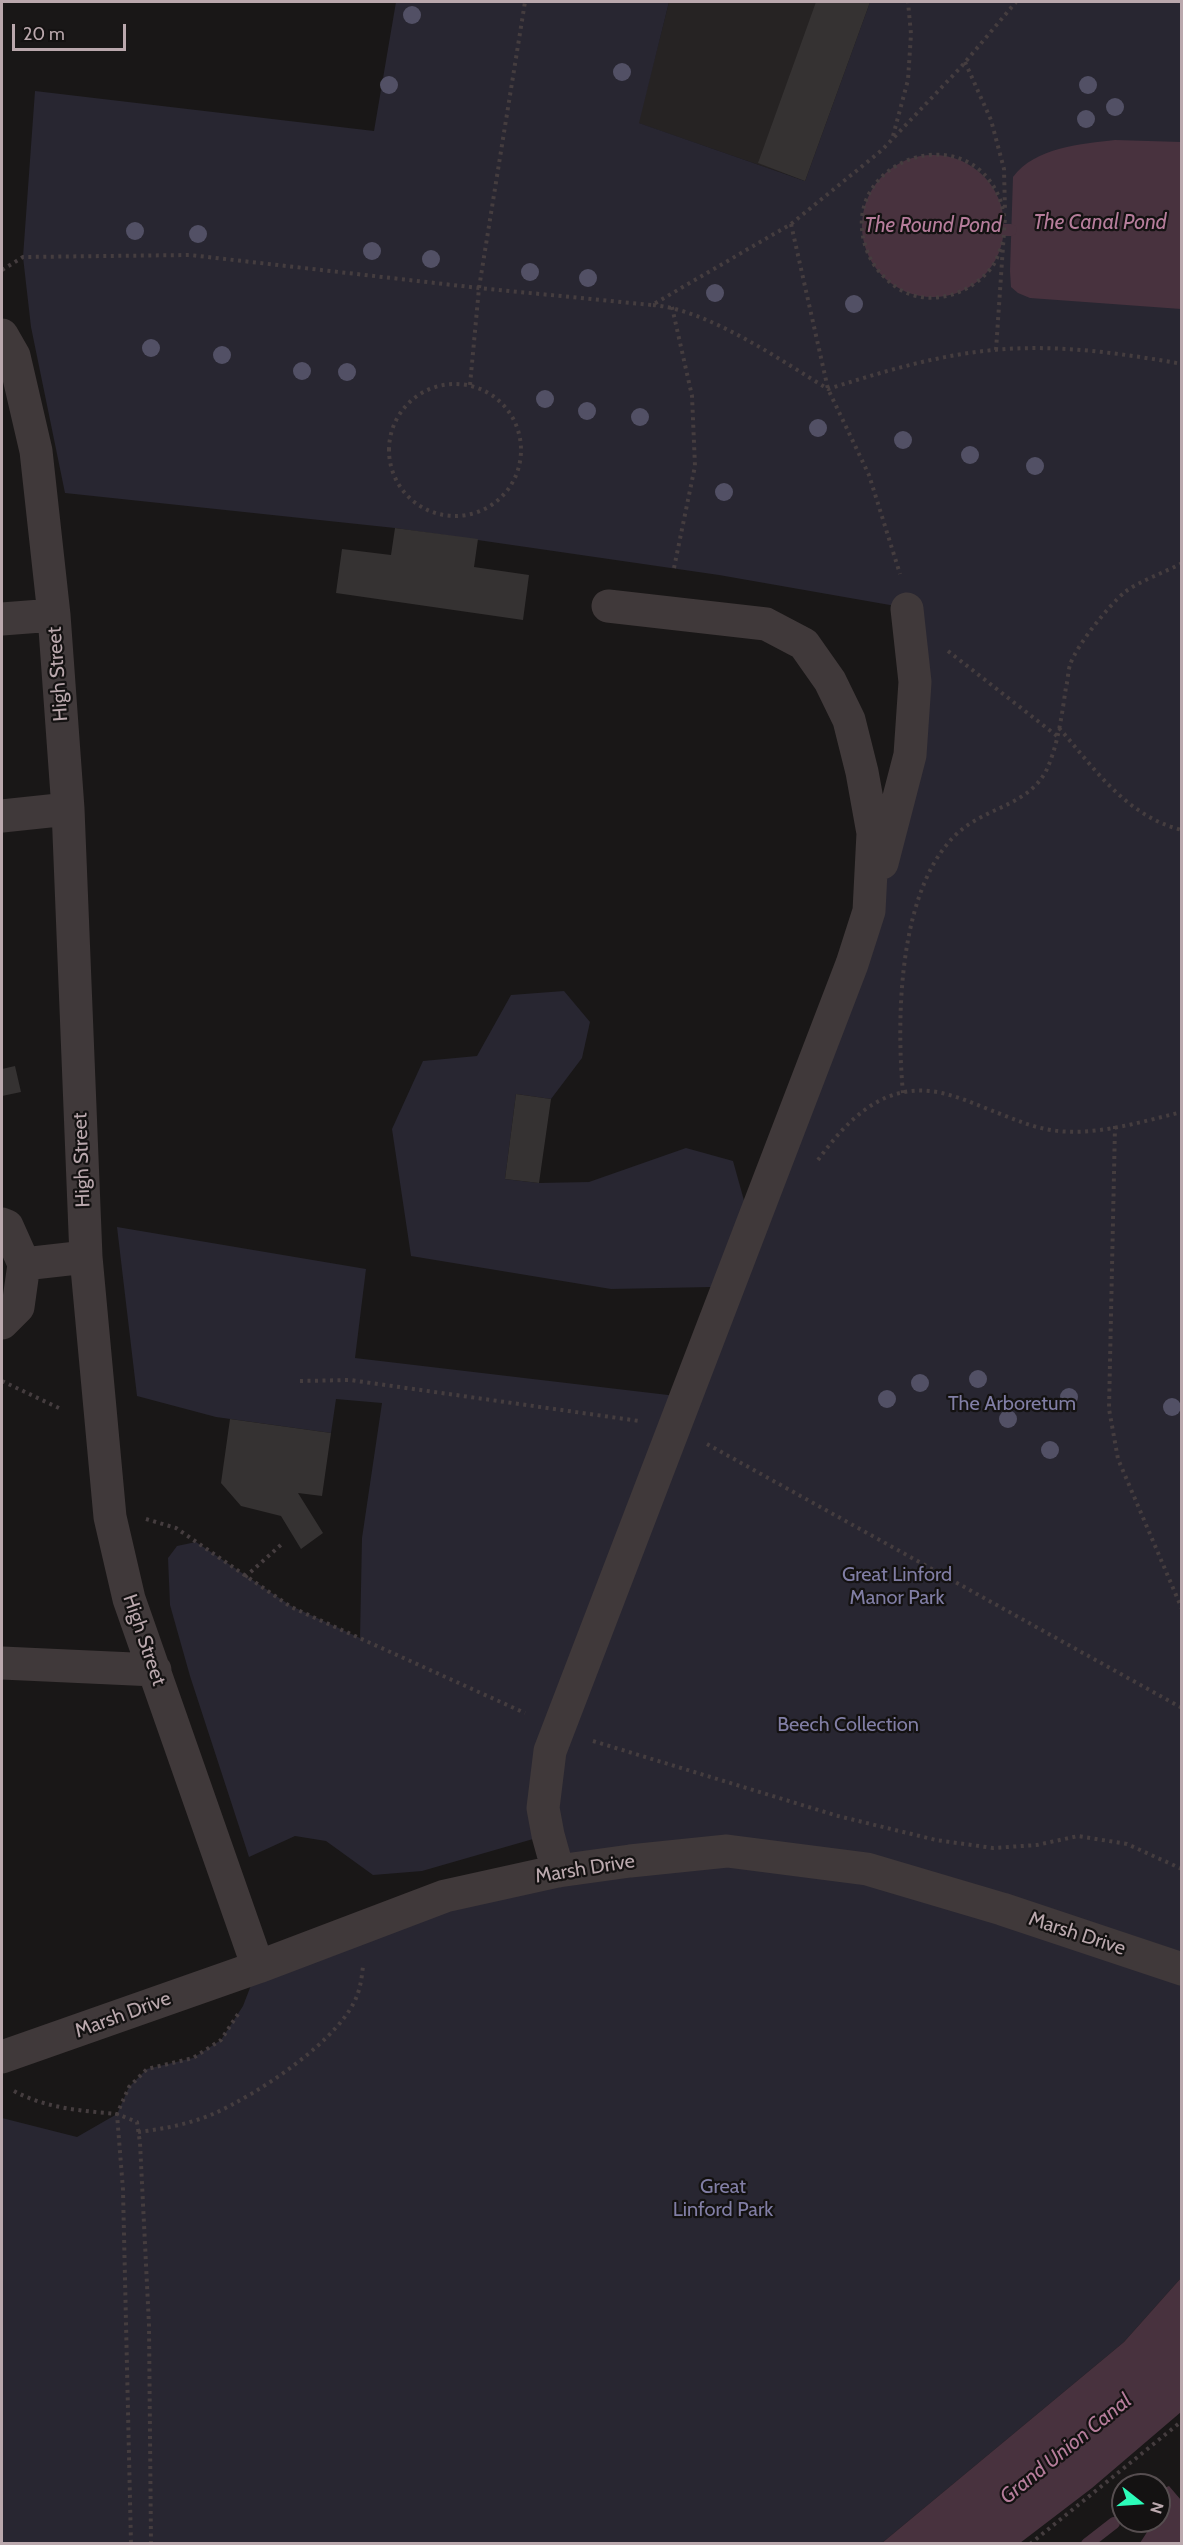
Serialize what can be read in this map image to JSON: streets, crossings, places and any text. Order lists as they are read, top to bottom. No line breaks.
{"streets":{"street":["High Street","Marsh Drive"]},"crossings":[["High Street","Marsh Drive"]],"water":["The Canal Pond","The Round Pond","Grand Union Canal"],"parks":["The Arboretum","Great Linford Manor Park","Beech Collection","Great Linford Park"],"scale_bar":"20 m","north":"right"}
